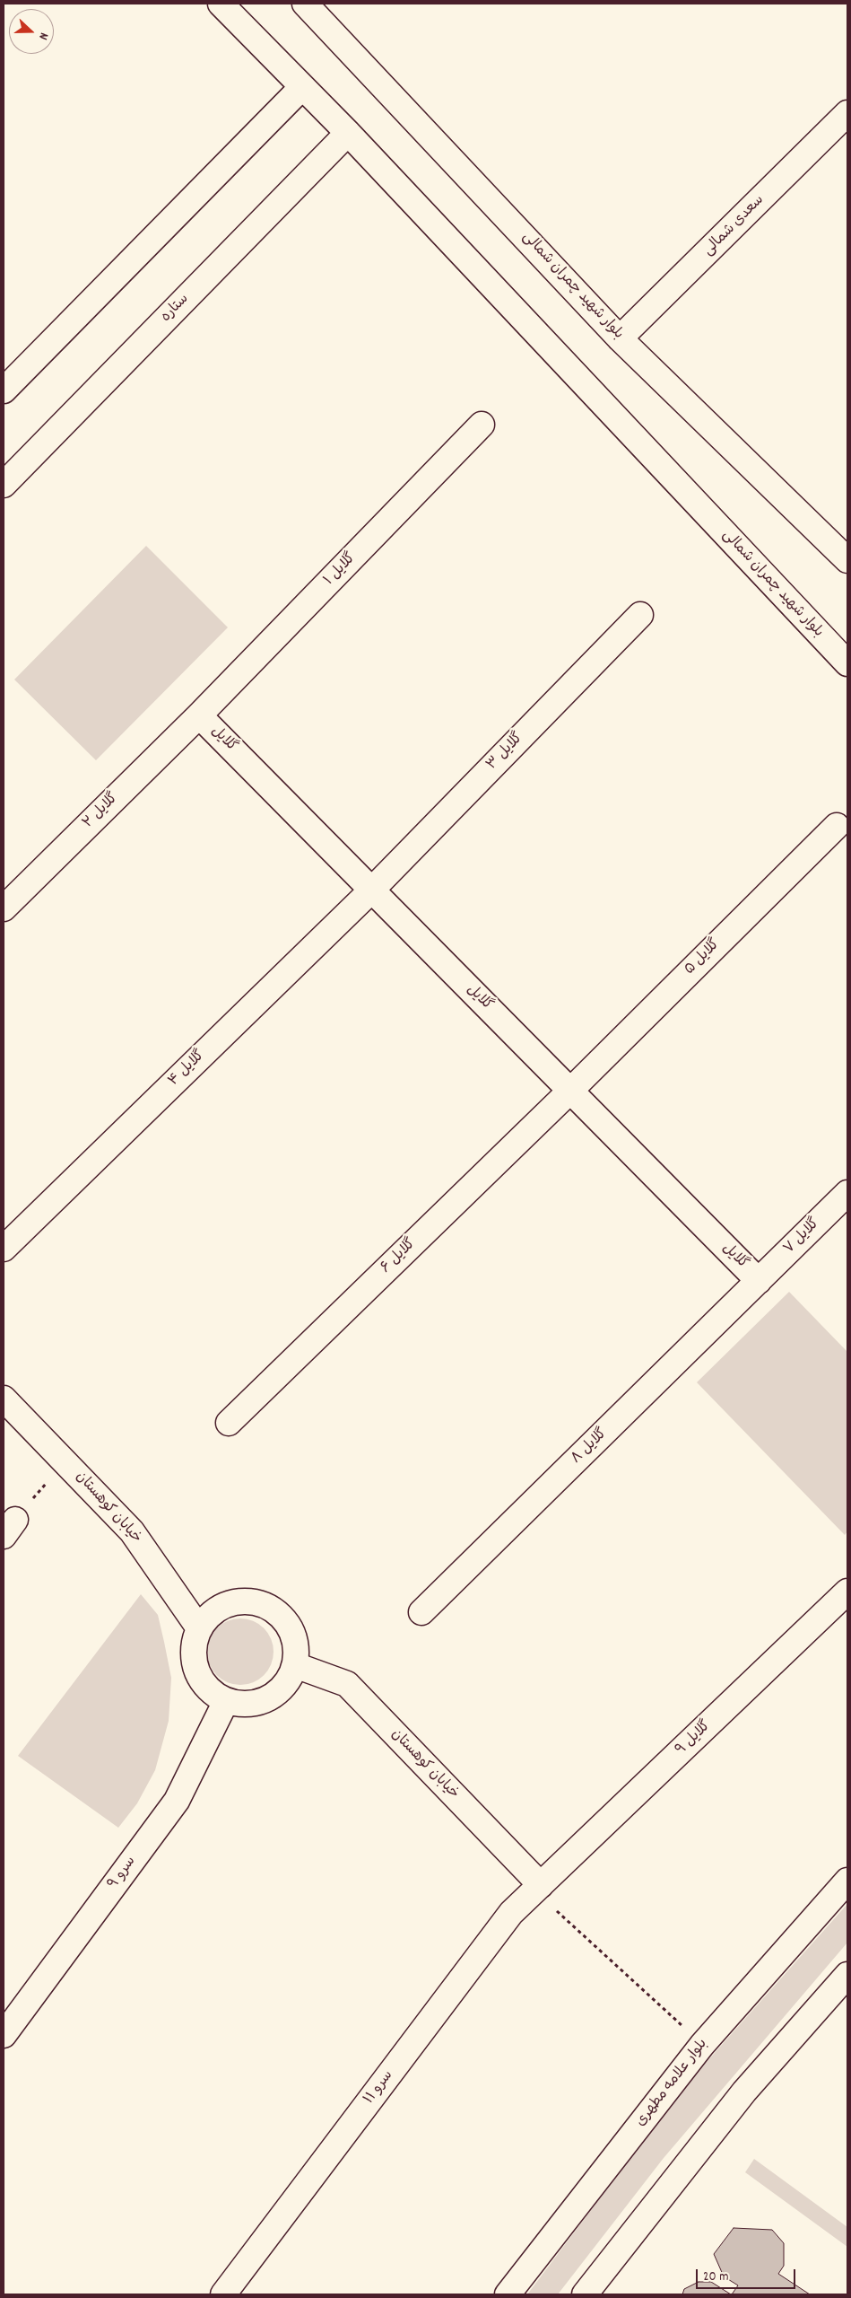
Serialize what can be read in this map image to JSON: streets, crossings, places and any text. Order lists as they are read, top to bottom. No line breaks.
{"streets":{"street":["سعدی شمالی","بلوار شهید چمران شمالی","ستاره","گلایل ۱","گلایل","گلایل ۳","گلایل ۲","گلایل ۵","گلایل ۴","گلایل ۷","گلایل ۶","گلایل ۸","خیابان کوهستان","گلایل ۹","سرو ۹","بلوار علامه مطهری","سرو ۱۱"]},"crossings":[["سعدی شمالی","بلوار شهید چمران شمالی"],["بلوار شهید چمران شمالی","ستاره"],["گلایل ۱","گلایل"],["گلایل ۱","گلایل ۲"],["گلایل","گلایل ۳"],["گلایل","گلایل ۲"],["گلایل","گلایل ۵"],["گلایل","گلایل ۴"],["گلایل","گلایل ۷"],["گلایل","گلایل ۶"],["گلایل","گلایل ۸"],["گلایل ۳","گلایل ۴"],["گلایل ۵","گلایل ۶"],["گلایل ۷","گلایل ۸"],["خیابان کوهستان","گلایل ۹"],["خیابان کوهستان","سرو ۹"],["خیابان کوهستان","سرو ۱۱"],["گلایل ۹","سرو ۱۱"]],"scale_bar":"20 m","north":"right"}
